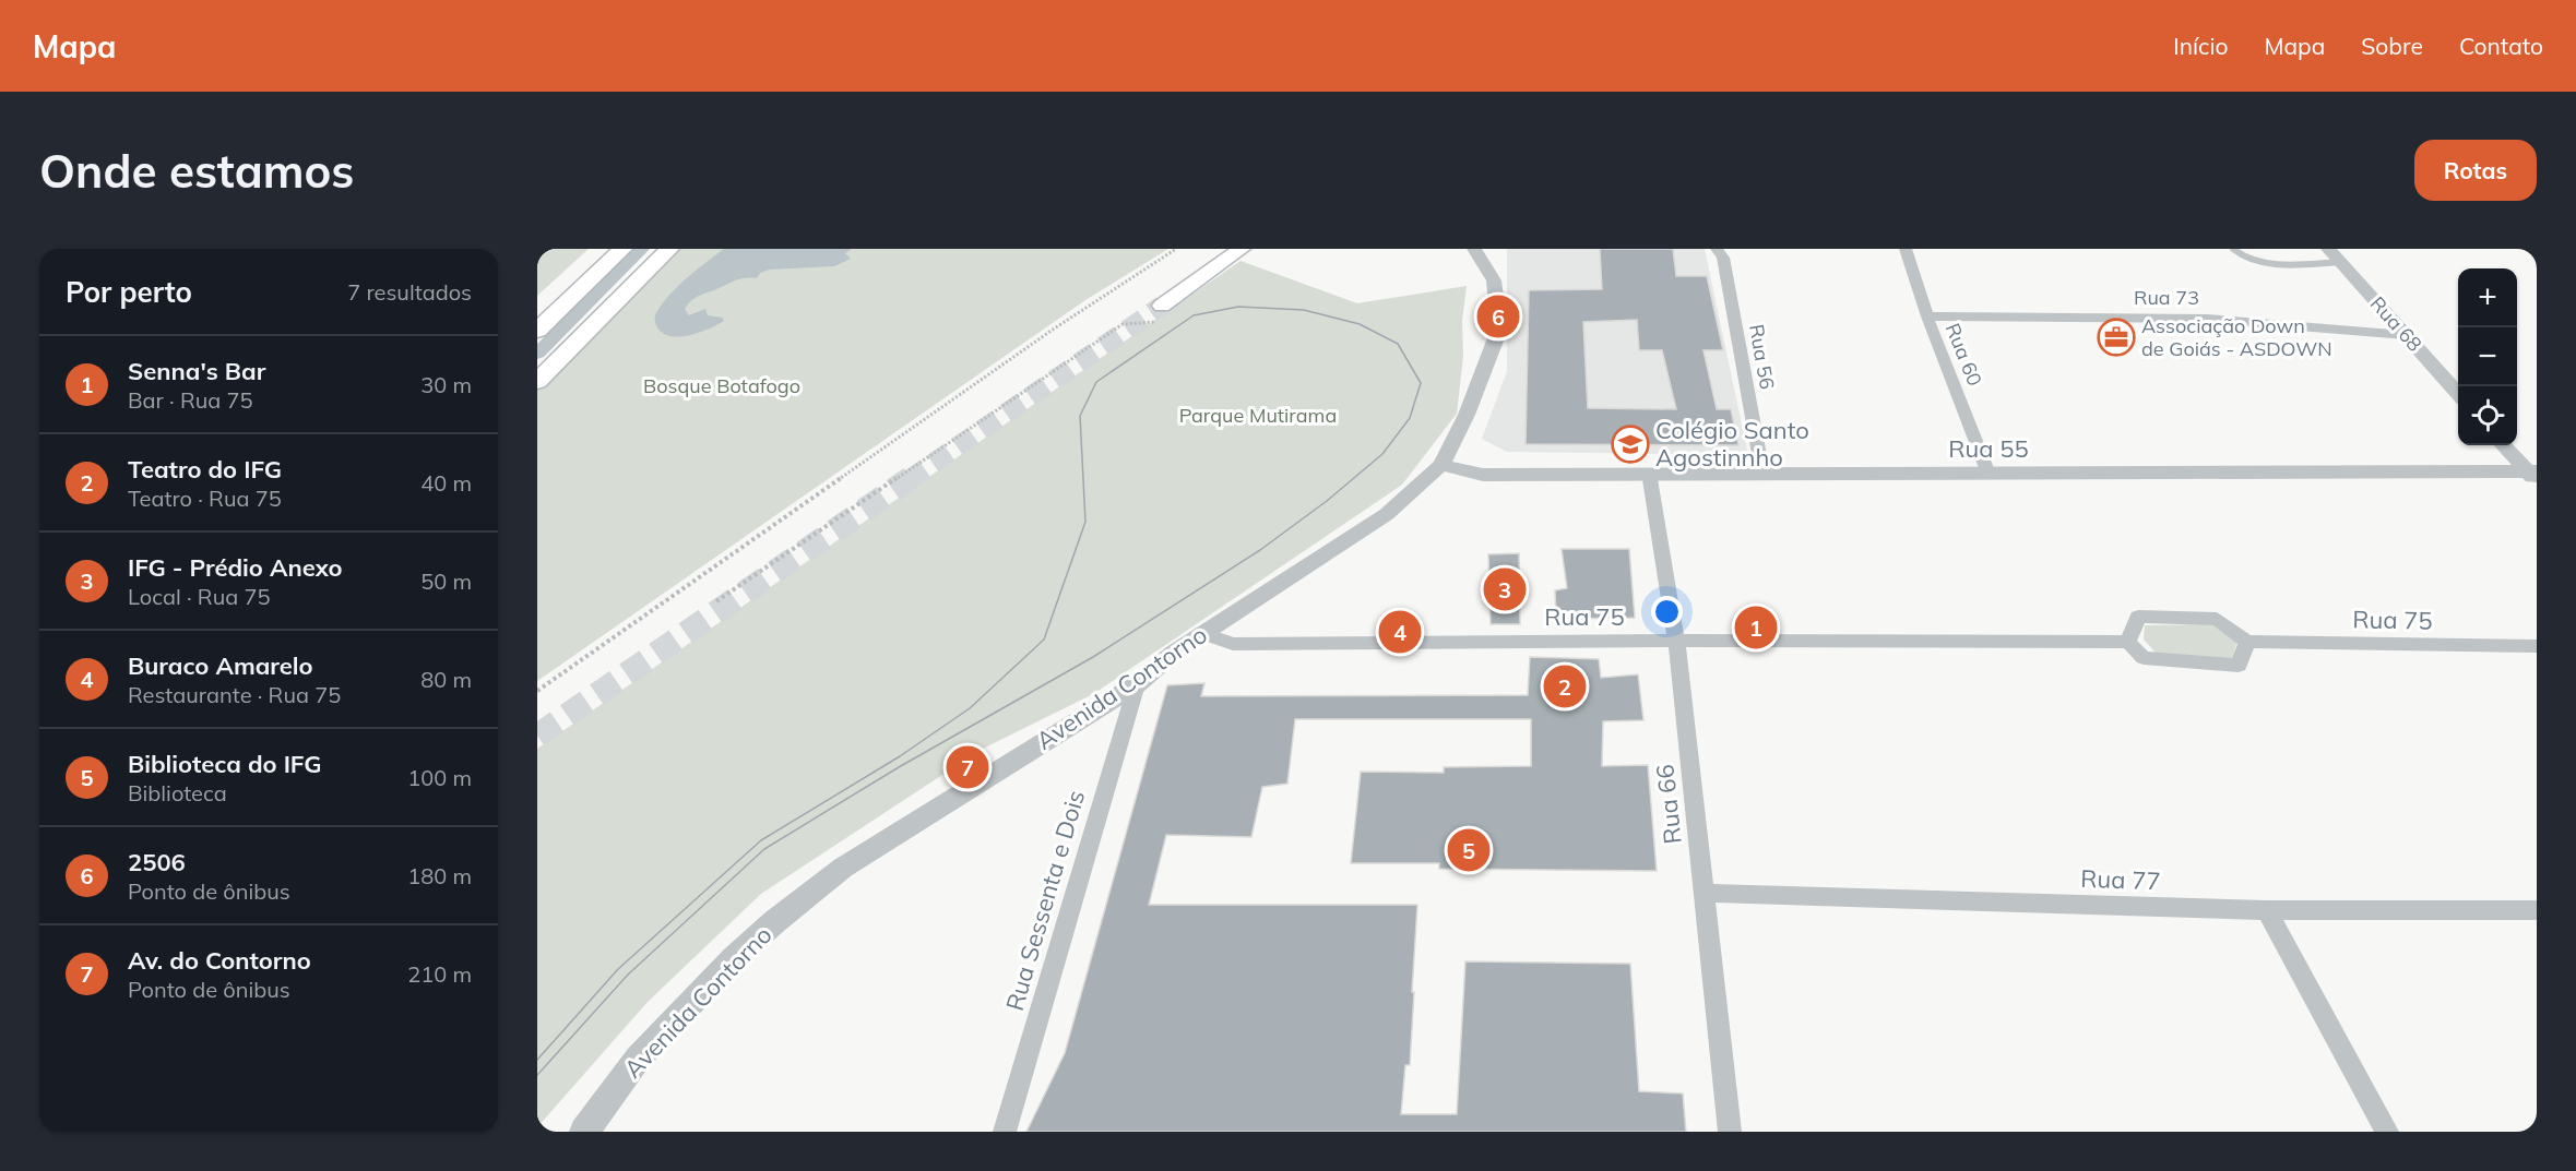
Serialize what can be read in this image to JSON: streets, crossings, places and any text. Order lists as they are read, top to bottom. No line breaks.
{"streets":{"street":["Rua 73","Rua 68","Rua 60","Rua 56","Rua 55","Rua 75","Avenida Contorno","Rua 66","Rua 77","Rua Sessenta e Dois"]},"crossings":[["Rua 73","Rua 68"],["Rua 73","Rua 60"],["Rua 60","Rua 55"],["Rua 56","Rua 55"],["Rua 55","Avenida Contorno"],["Rua 55","Rua 66"],["Rua 75","Avenida Contorno"],["Rua 75","Rua 66"],["Avenida Contorno","Rua Sessenta e Dois"],["Rua 66","Rua 77"]],"parks":["Bosque Botafogo","Parque Mutirama"],"places":{"office":["Associação Down de Goiás - ASDOWN"],"school or university":["Colégio Santo Agostinnho"]},"page":{"header":"Mapa","nav":["Início","Mapa","Sobre","Contato"],"buttons":"Rotas","title":"Onde estamos","heading":["Por perto","7 resultados"],"map_buttons":["+","−"],"pins":["6","3","1","4","2","7","5"],"list":[{"mark":"1","name":"Senna's Bar","note":"Bar · Rua 75","value":"30 m"},{"mark":"2","name":"Teatro do IFG","note":"Teatro · Rua 75","value":"40 m"},{"mark":"3","name":"IFG - Prédio Anexo","note":"Local · Rua 75","value":"50 m"},{"mark":"4","name":"Buraco Amarelo","note":"Restaurante · Rua 75","value":"80 m"},{"mark":"5","name":"Biblioteca do IFG","note":"Biblioteca","value":"100 m"},{"mark":"6","name":"2506","note":"Ponto de ônibus","value":"180 m"},{"mark":"7","name":"Av. do Contorno","note":"Ponto de ônibus","value":"210 m"}]}}
